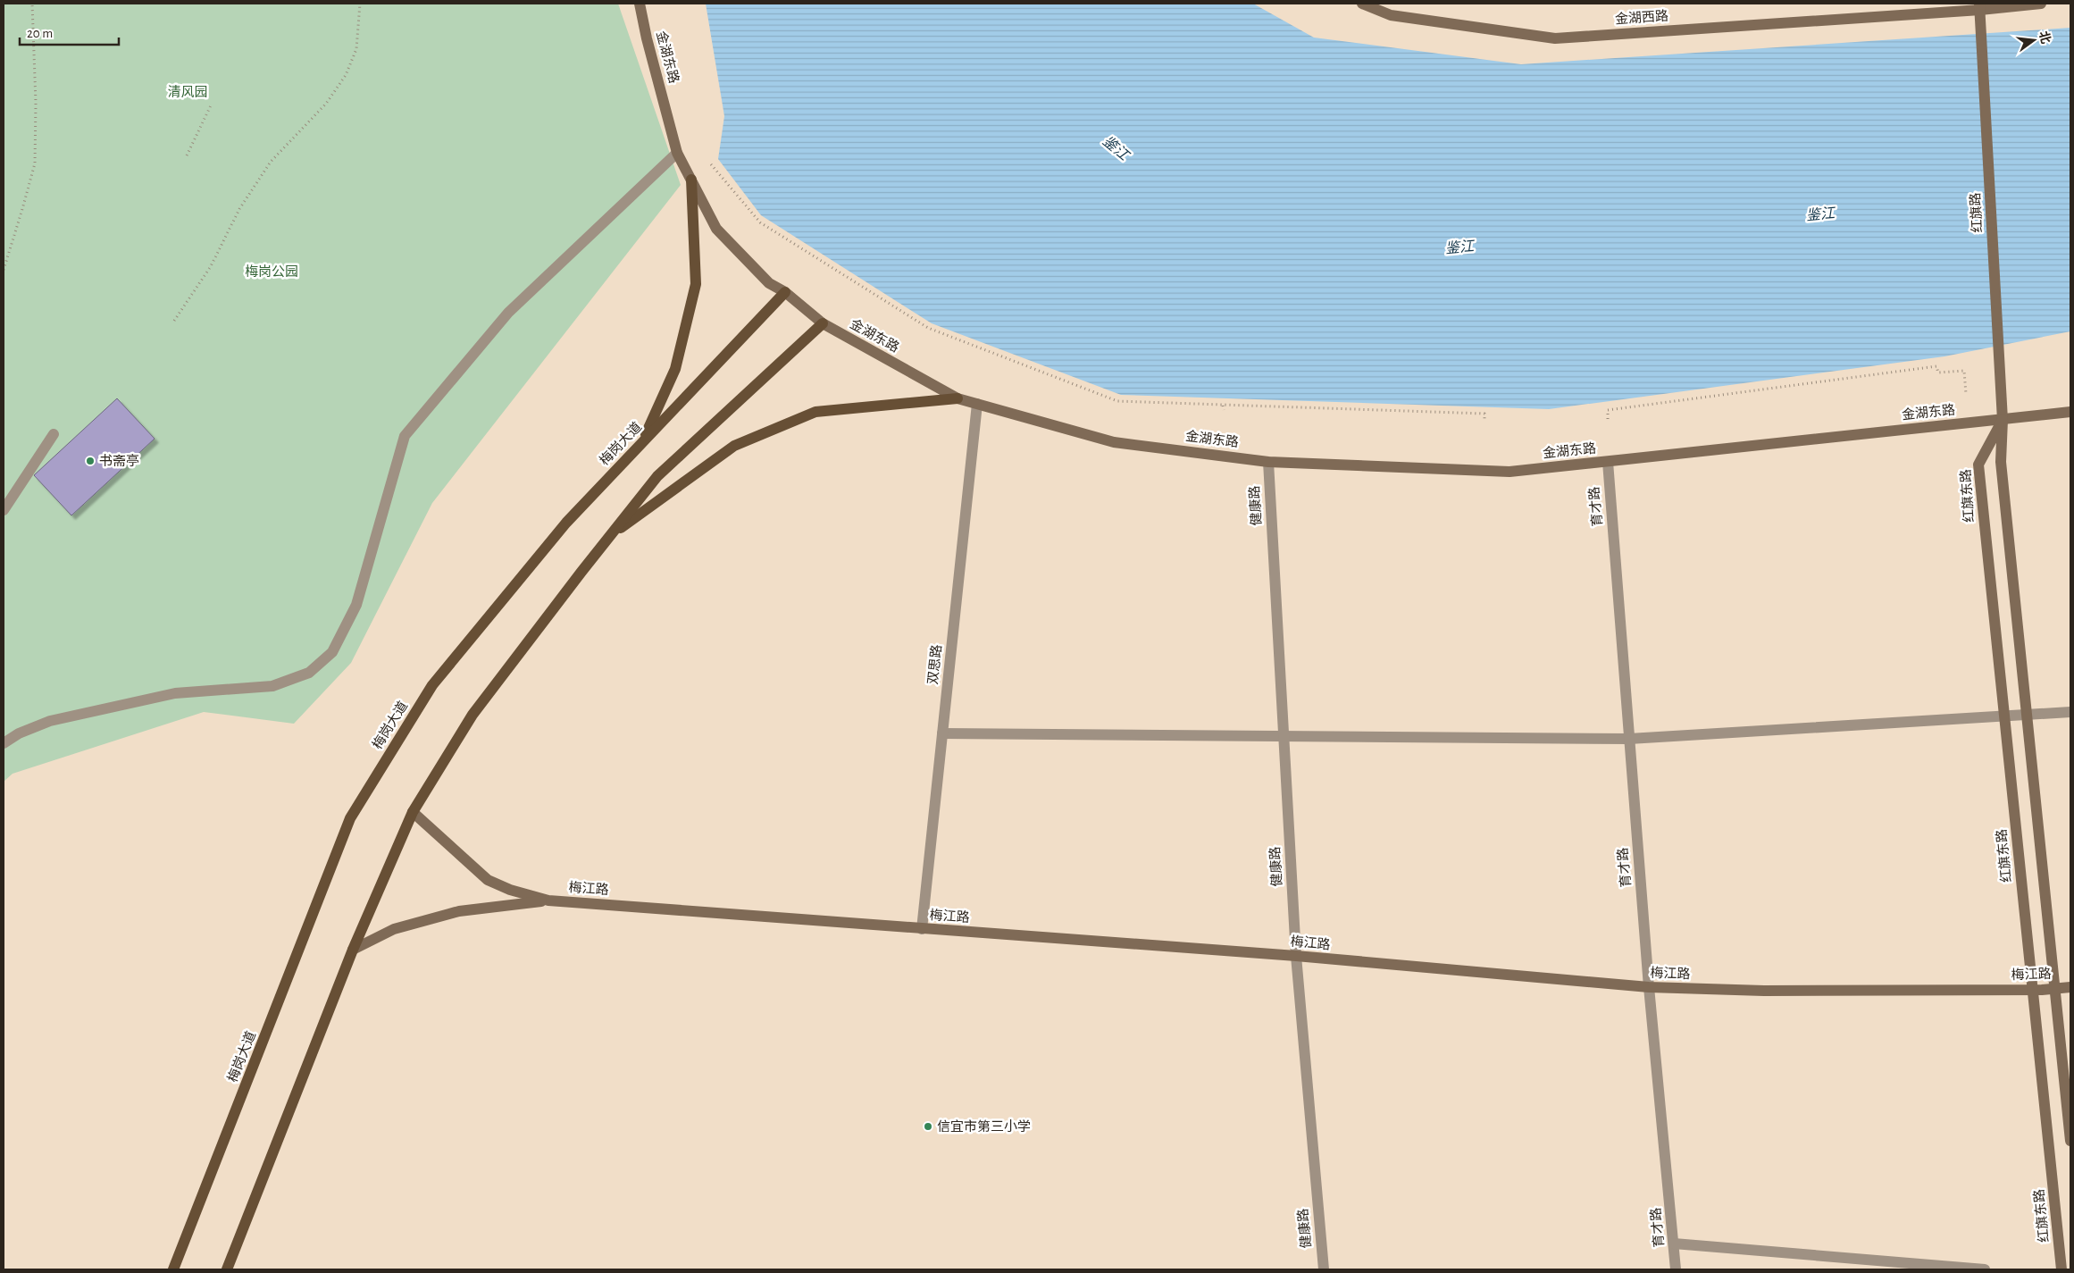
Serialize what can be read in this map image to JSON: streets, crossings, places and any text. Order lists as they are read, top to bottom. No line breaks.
{"streets":{"main road":["金湖西路","金湖东路","红旗路","梅岗大道","红旗东路","梅江路"],"street":["健康路","育才路","双思路"]},"crossings":[["金湖西路","红旗路"],["金湖东路","红旗路"],["金湖东路","梅岗大道"],["金湖东路","红旗东路"],["金湖东路","健康路"],["金湖东路","育才路"],["金湖东路","双思路"],["红旗路","红旗东路"],["红旗东路","梅江路"],["健康路","梅江路"],["育才路","梅江路"],["双思路","梅江路"]],"water":["鉴江"],"parks":["清风园","梅岗公园"],"places":["书斋亭","信宜市第三小学"],"scale_bar":"20 m","north":"right"}
